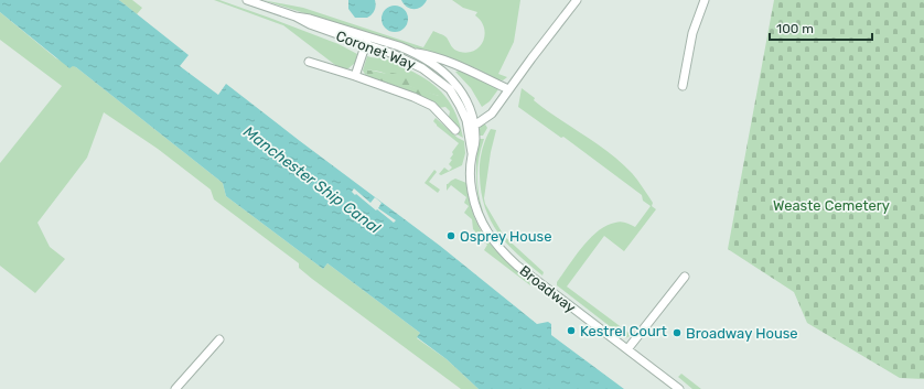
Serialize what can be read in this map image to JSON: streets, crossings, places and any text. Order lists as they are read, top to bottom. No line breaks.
{"streets":{"street":["Coronet Way","Broadway"]},"crossings":[["Coronet Way","Broadway"]],"water":["Manchester Ship Canal"],"parks":["Weaste Cemetery"],"places":["Osprey House","Kestrel Court","Broadway House"],"scale_bar":"100 m"}
